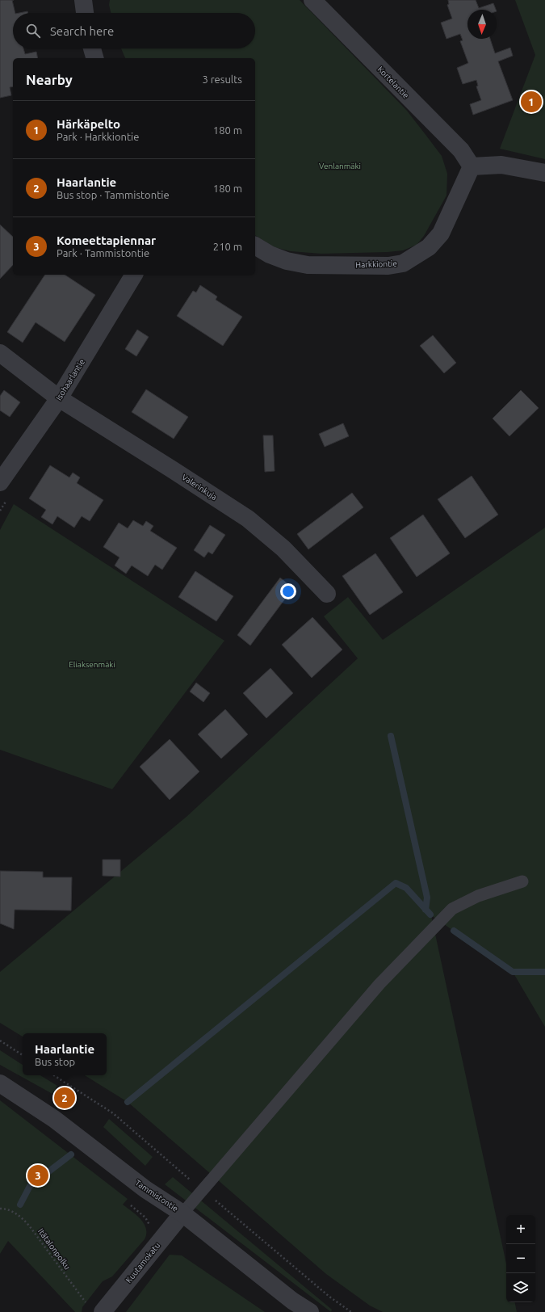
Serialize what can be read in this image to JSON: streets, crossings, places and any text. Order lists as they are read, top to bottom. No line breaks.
{"streets":{"street":["Kortelantie","Harkkiontie","Isohaarlantie","Valerinkuja","Tammistontie","Kuutamokatu"],"path":["Itätalonpolku"]},"crossings":[["Kortelantie","Harkkiontie"],["Isohaarlantie","Valerinkuja"],["Tammistontie","Kuutamokatu"]],"parks":["Venlanmäki","Eliaksenmäki"],"north":"bottom","page":{"search":"Search here","heading":["Nearby","3 results"],"pins":["1","2","3"],"list":[{"mark":"1","name":"Härkäpelto","note":"Park · Harkkiontie","value":"180 m"},{"mark":"2","name":"Haarlantie","note":"Bus stop · Tammistontie","value":"180 m"},{"mark":"3","name":"Komeettapiennar","note":"Park · Tammistontie","value":"210 m"}],"popup":["Haarlantie","Bus stop"],"map_buttons":["+","−"]}}
